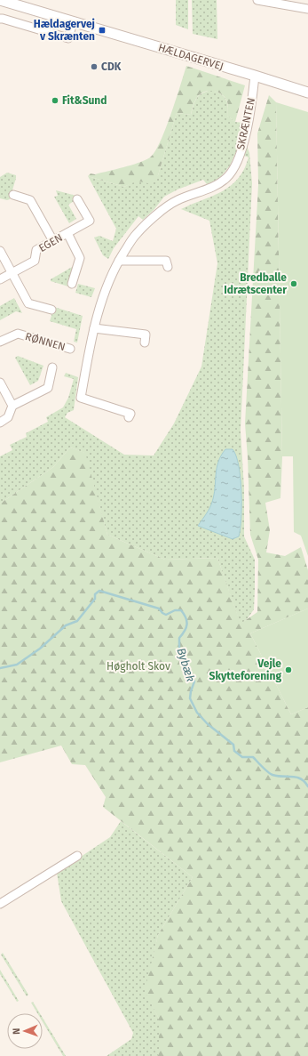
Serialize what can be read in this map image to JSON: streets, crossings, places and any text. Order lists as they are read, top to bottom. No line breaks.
{"streets":{"street":["HÆLDAGERVEJ","SKRÆNTEN","EGEN","RØNNEN"]},"crossings":[["HÆLDAGERVEJ","SKRÆNTEN"]],"water":["Bybæk"],"parks":["Høgholt Skov"],"places":{"transit":["Hældagervej v Skrænten"],"other":["CDK","Fit&Sund","Bredballe Idrætscenter","Vejle Skytteforening"]},"north":"left"}
